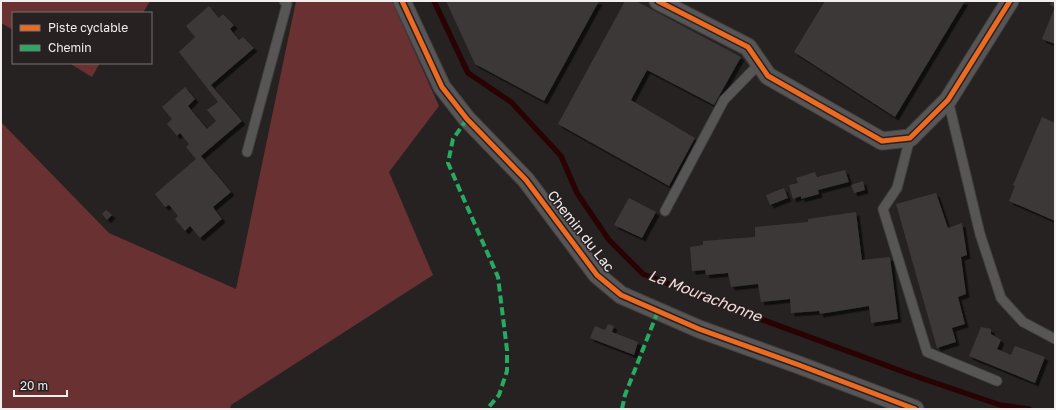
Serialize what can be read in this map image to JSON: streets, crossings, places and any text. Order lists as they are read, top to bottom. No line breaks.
{"streets":{"street":["Chemin du Lac"]},"water":["La Mourachonne"],"legend":["Piste cyclable","Chemin"],"scale_bar":"20 m"}
